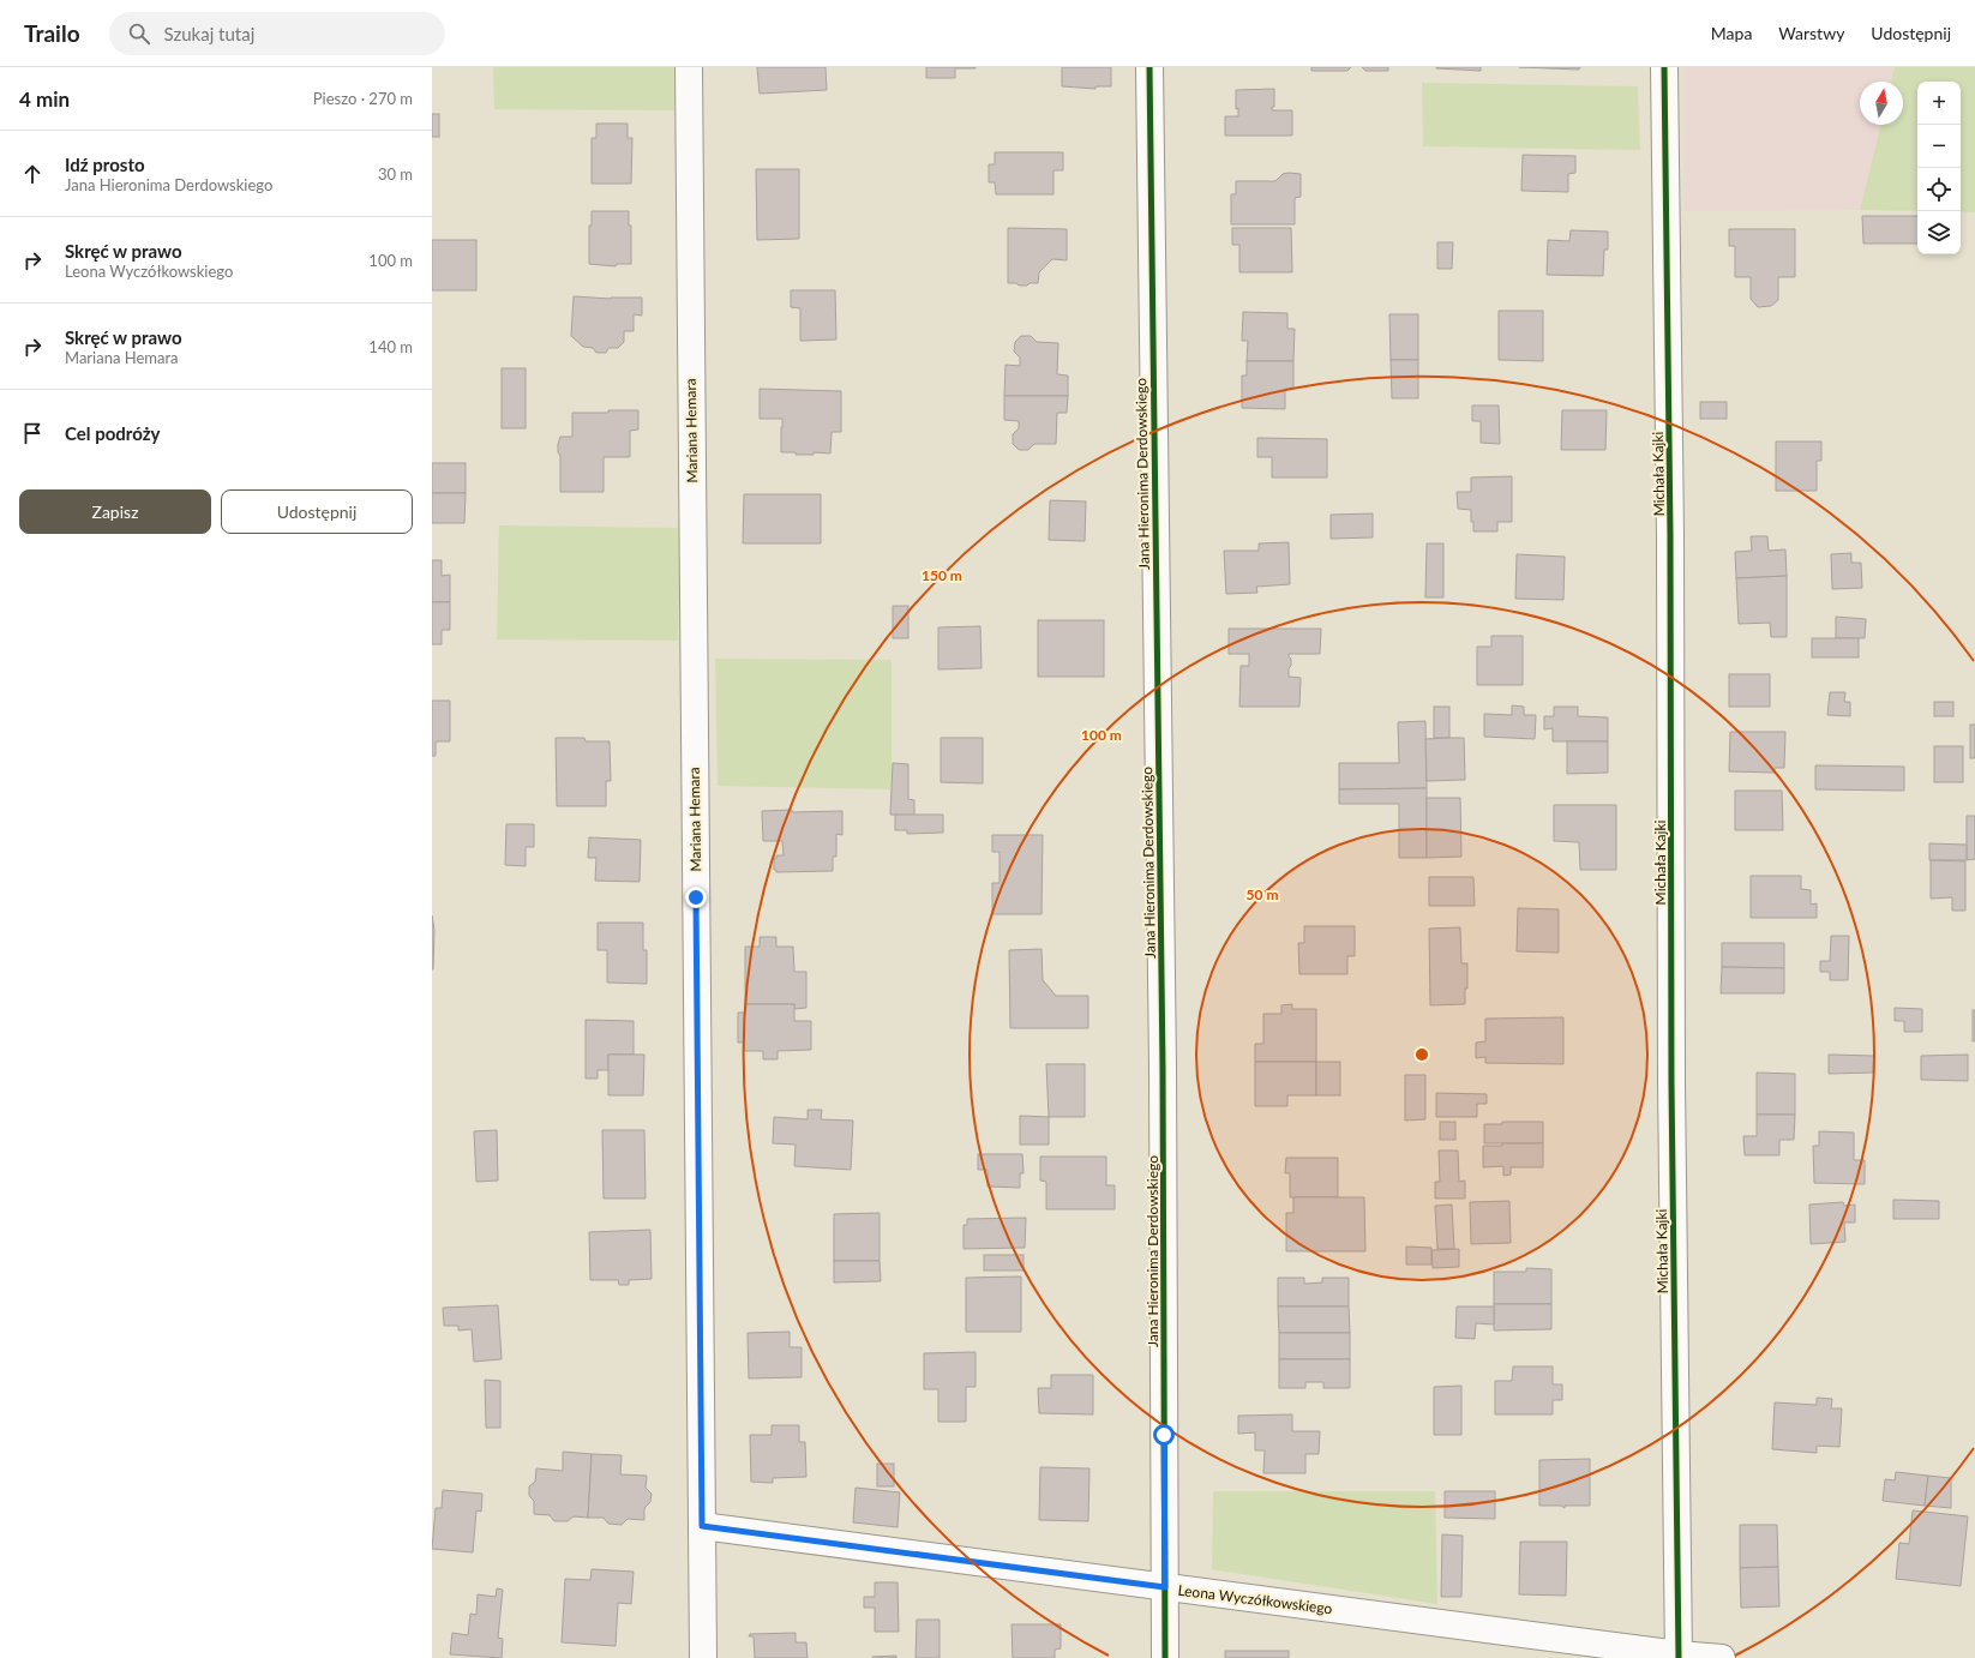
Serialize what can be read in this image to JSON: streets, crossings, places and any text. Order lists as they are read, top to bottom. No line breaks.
{"streets":{"street":["Mariana Hemara","Jana Hieronima Derdowskiego","Michała Kajki","Leona Wyczółkowskiego"]},"crossings":[["Mariana Hemara","Leona Wyczółkowskiego"],["Jana Hieronima Derdowskiego","Leona Wyczółkowskiego"],["Michała Kajki","Leona Wyczółkowskiego"]],"north":"top","page":{"header":"Trailo","search":"Szukaj tutaj","nav":["Mapa","Warstwy","Udostępnij"],"heading":["4 min","Pieszo · 270 m"],"map_buttons":["+","−"],"list":[["Idź prosto","Jana Hieronima Derdowskiego","30 m"],["Skręć w prawo","Leona Wyczółkowskiego","100 m"],["Skręć w prawo","Mariana Hemara","140 m"],"Cel podróży"],"buttons":["Zapisz","Udostępnij"]},"rings":["150 m","100 m","50 m"]}
